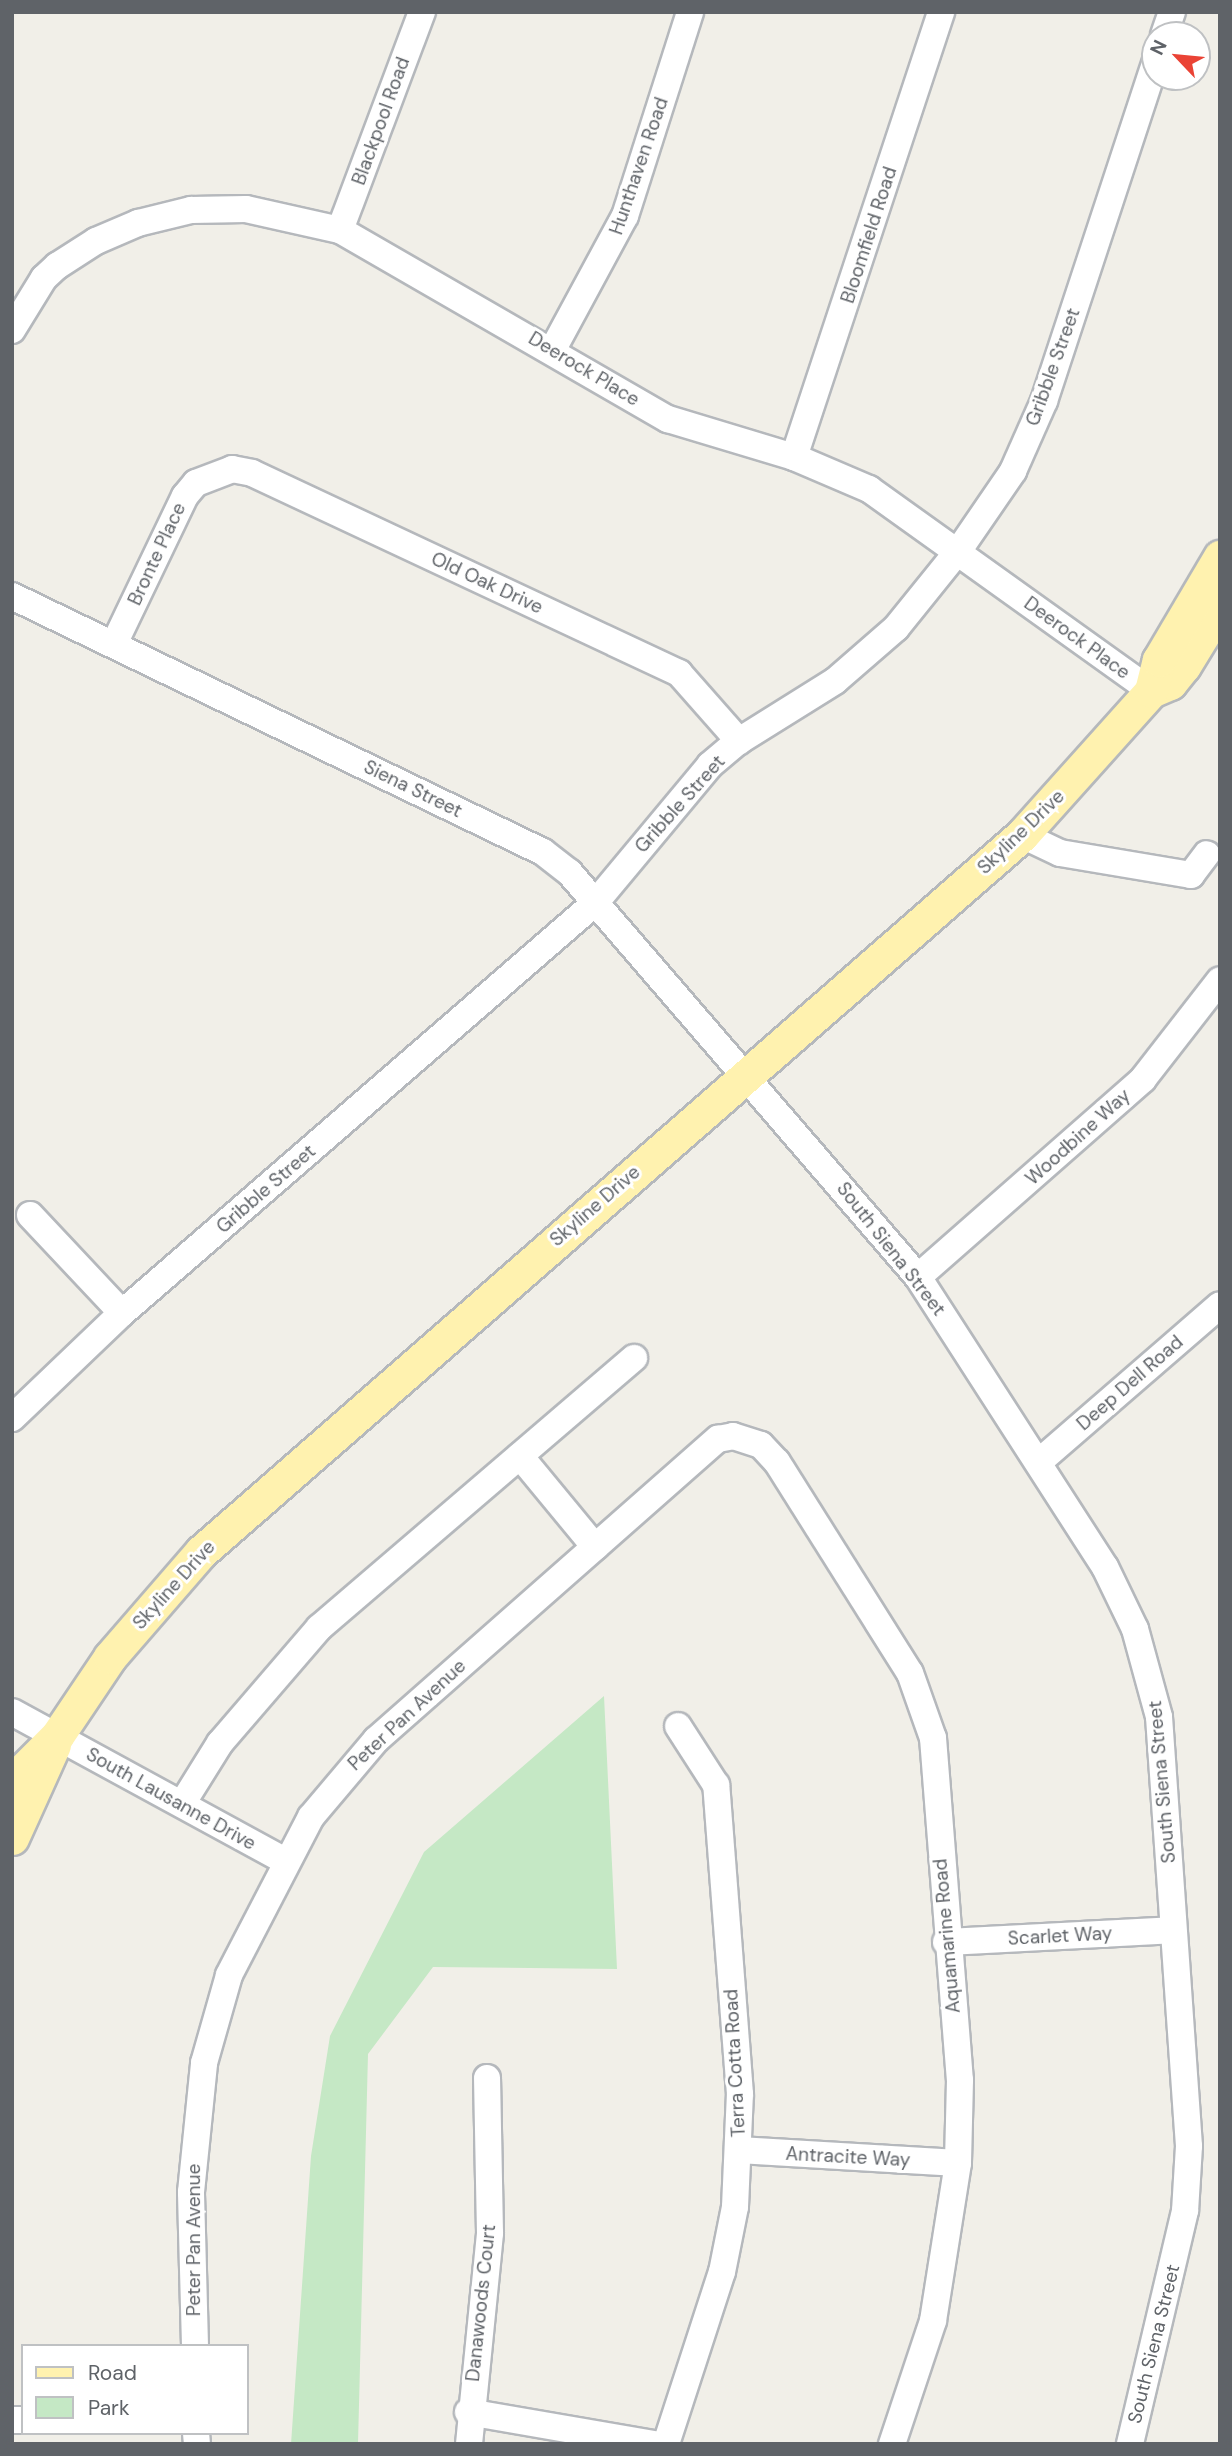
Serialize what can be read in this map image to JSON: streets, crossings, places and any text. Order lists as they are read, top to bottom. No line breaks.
{"streets":{"main road":["Skyline Drive"],"street":["Blackpool Road","Hunthaven Road","Bloomfield Road","Gribble Street","Deerock Place","Bronte Place","Old Oak Drive","Siena Street","Woodbine Way","South Siena Street","Deep Dell Road","Peter Pan Avenue","South Lausanne Drive","Aquamarine Road","Scarlet Way","Terra Cotta Road","Antracite Way","Danawoods Court"]},"crossings":[["Blackpool Road","Deerock Place"],["Hunthaven Road","Deerock Place"],["Bloomfield Road","Deerock Place"],["Gribble Street","Deerock Place"],["Gribble Street","Old Oak Drive"],["Gribble Street","Siena Street"],["Deerock Place","Skyline Drive"],["Bronte Place","Old Oak Drive"],["Bronte Place","Siena Street"],["Siena Street","Skyline Drive"],["Siena Street","South Siena Street"],["Skyline Drive","South Siena Street"],["Skyline Drive","South Lausanne Drive"],["Woodbine Way","South Siena Street"],["South Siena Street","Deep Dell Road"],["South Siena Street","Scarlet Way"],["Peter Pan Avenue","South Lausanne Drive"],["Peter Pan Avenue","Aquamarine Road"],["Aquamarine Road","Scarlet Way"],["Aquamarine Road","Antracite Way"],["Terra Cotta Road","Antracite Way"]],"legend":["Road","Park"],"north":"top left"}
